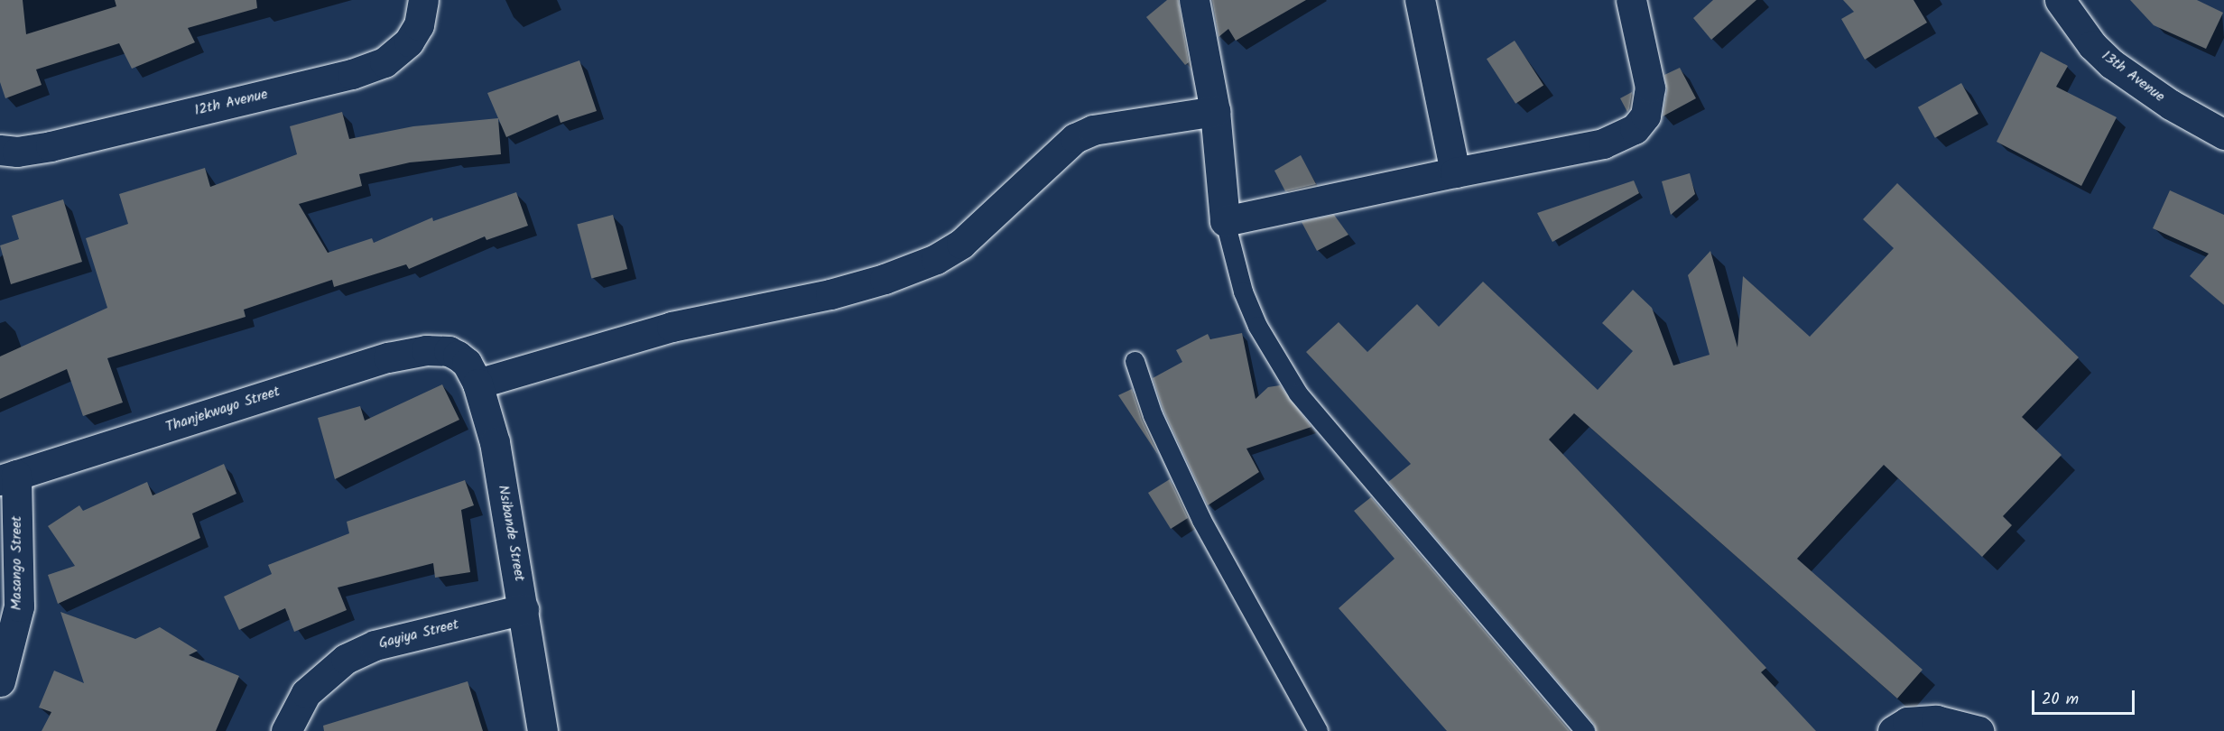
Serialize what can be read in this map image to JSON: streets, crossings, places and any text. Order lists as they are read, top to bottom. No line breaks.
{"streets":{"street":["13th Avenue","12th Avenue","Thanjekwayo Street","Nsibande Street","Masango Street","Gayiya Street"]},"crossings":[["Thanjekwayo Street","Nsibande Street"],["Thanjekwayo Street","Masango Street"],["Nsibande Street","Gayiya Street"]],"scale_bar":"20 m"}
